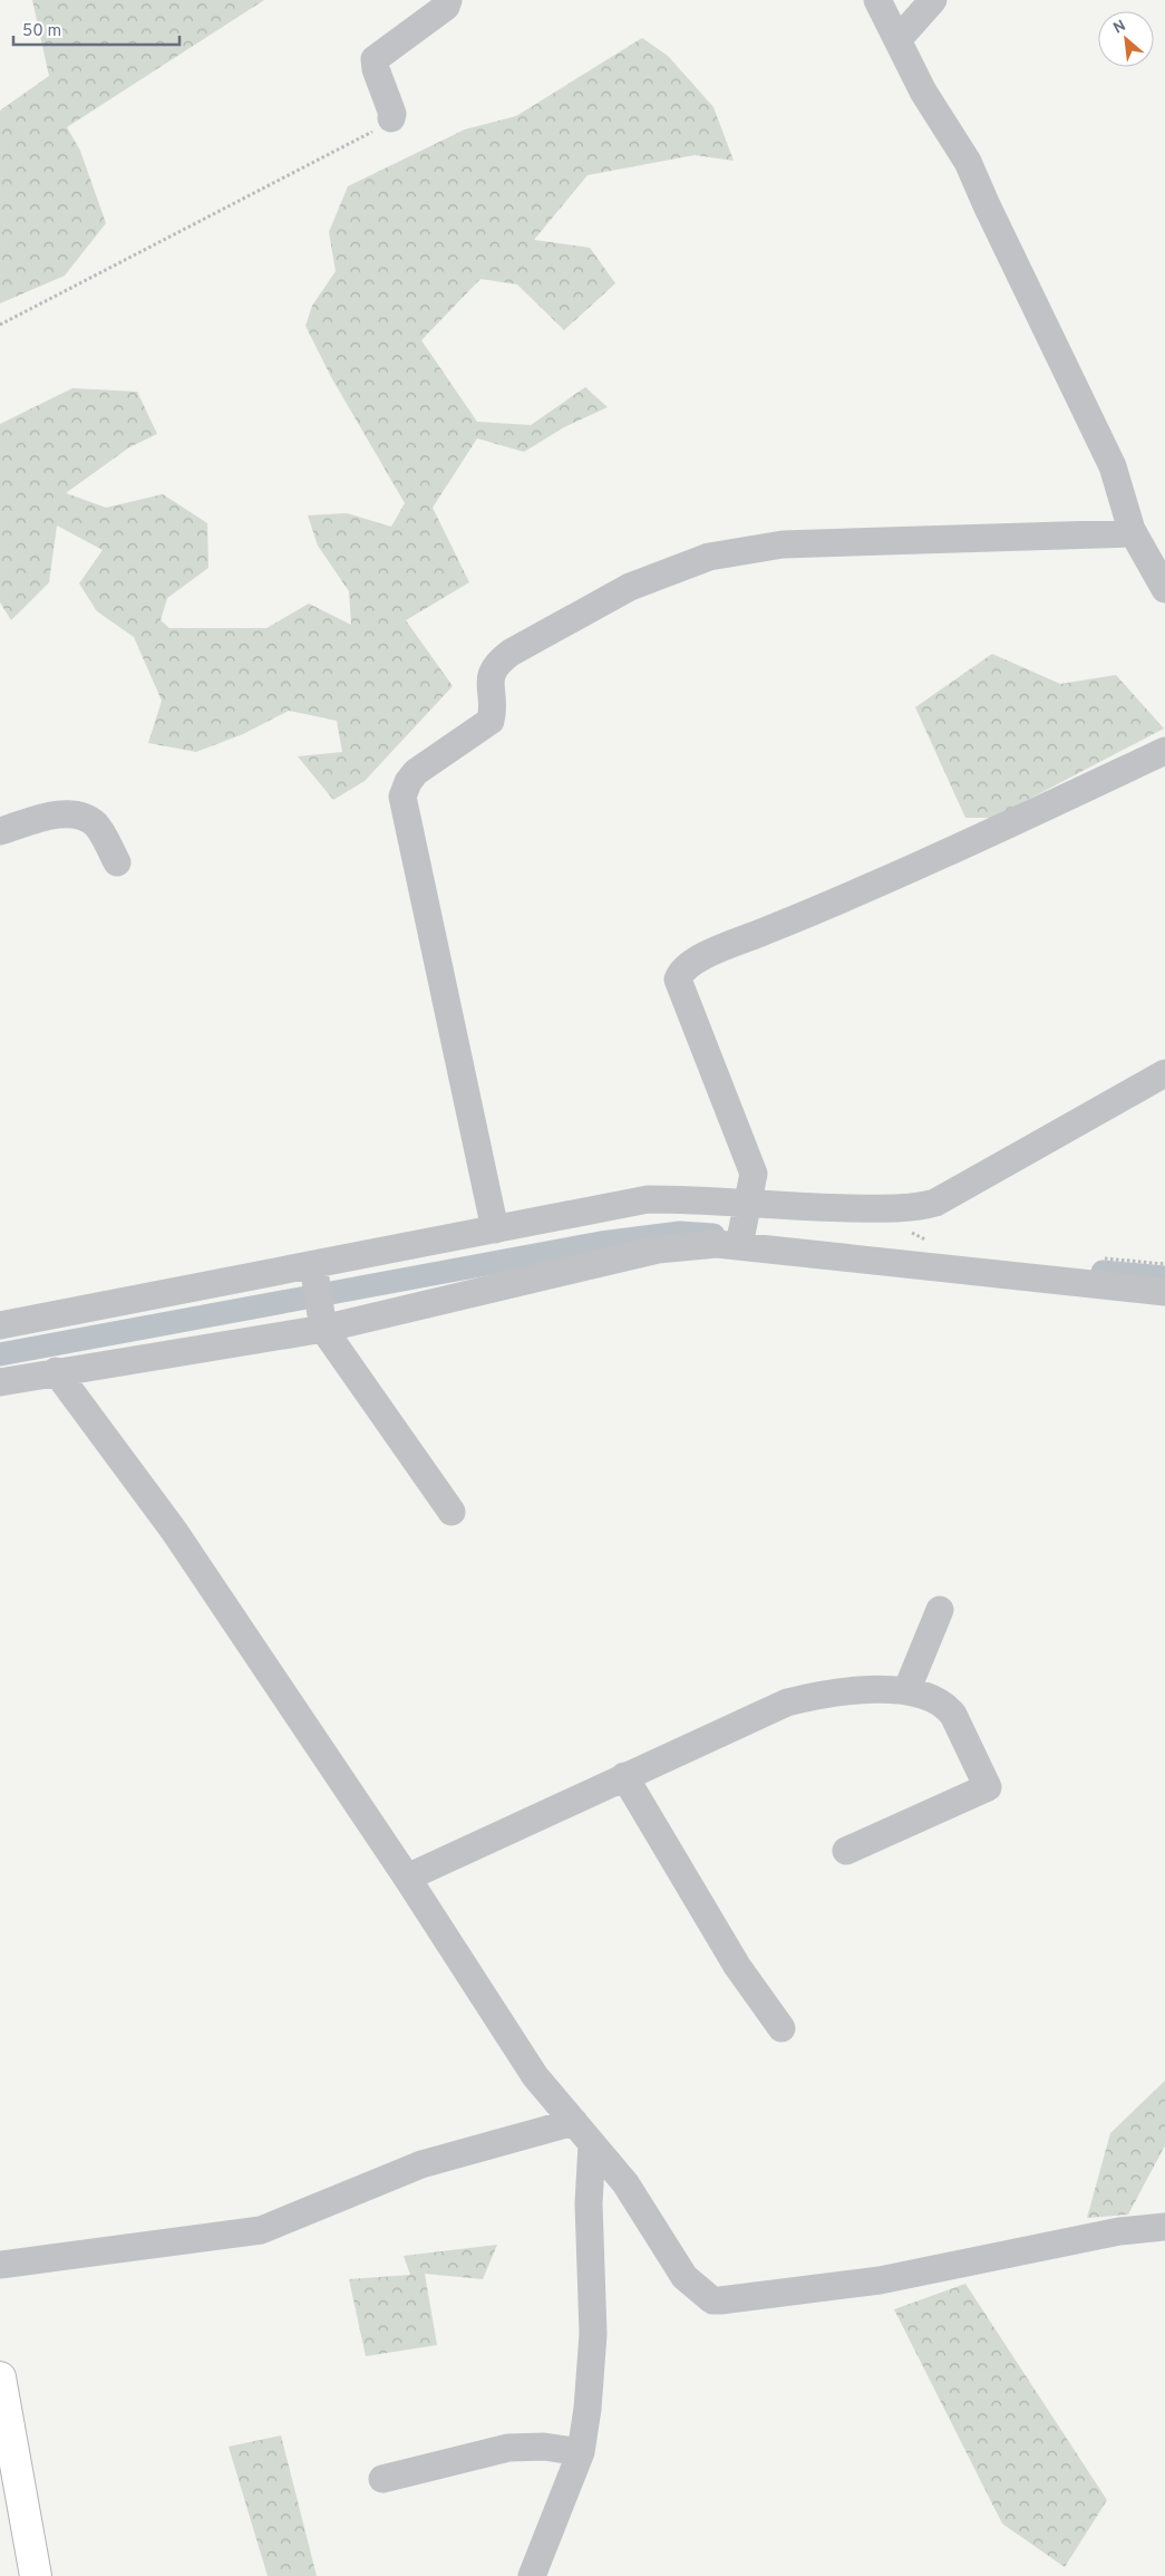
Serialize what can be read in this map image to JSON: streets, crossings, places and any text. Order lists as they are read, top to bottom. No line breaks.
{"scale_bar":"50 m","north":"top left"}
